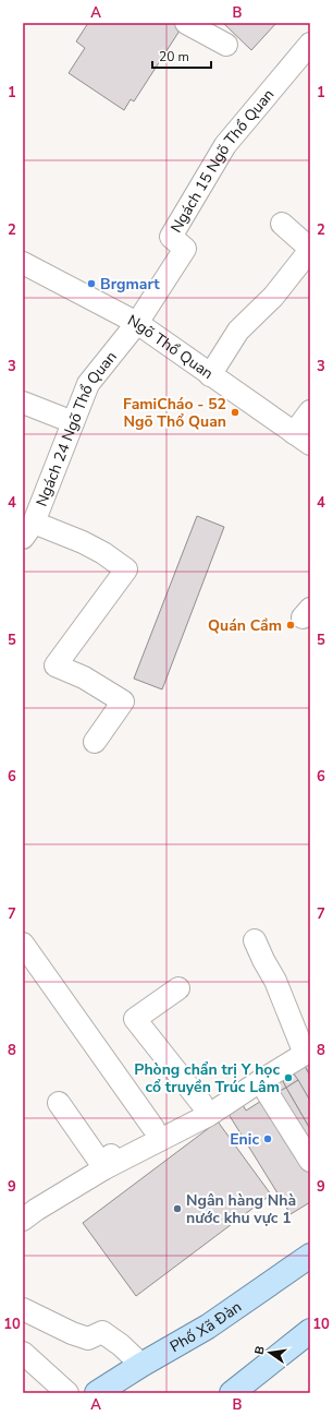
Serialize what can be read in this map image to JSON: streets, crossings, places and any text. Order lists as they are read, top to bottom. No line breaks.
{"streets":{"main road":["Phố Xã Đàn"],"street":["Ngách 15 Ngõ Thổ Quan","Ngõ Thổ Quan","Ngách 24 Ngõ Thổ Quan"]},"crossings":[["Ngách 15 Ngõ Thổ Quan","Ngõ Thổ Quan"],["Ngách 15 Ngõ Thổ Quan","Ngách 24 Ngõ Thổ Quan"],["Ngõ Thổ Quan","Ngách 24 Ngõ Thổ Quan"]],"places":["Brgmart","FamiCháo - 52 Ngõ Thổ Quan","Quán Cầm","Phòng chẩn trị Y học cổ truyền Trúc Lâm","Enic","Ngân hàng Nhà nước khu vực 1"],"scale_bar":"20 m","north":"left","grid":{"columns":["A","B"],"rows":["1","2","3","4","5","6","7","8","9","10"]}}
